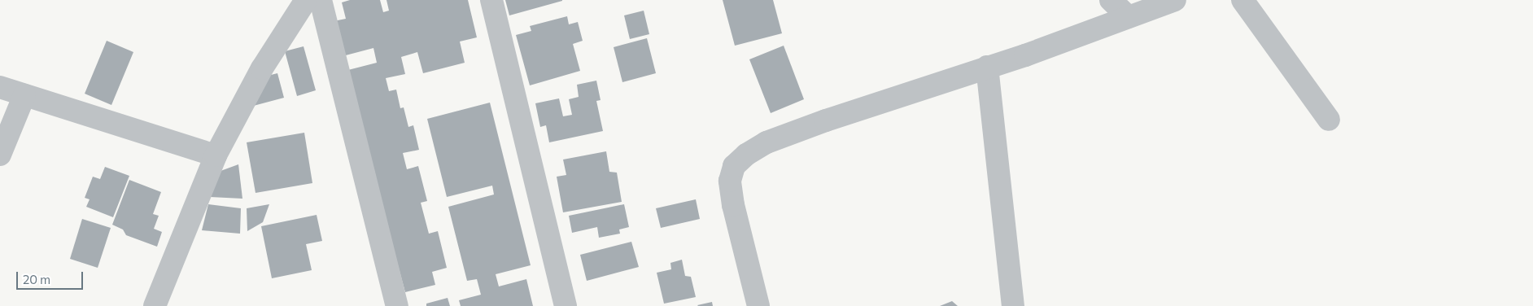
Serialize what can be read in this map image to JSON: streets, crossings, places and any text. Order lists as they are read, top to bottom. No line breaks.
{"scale_bar":"20 m"}
